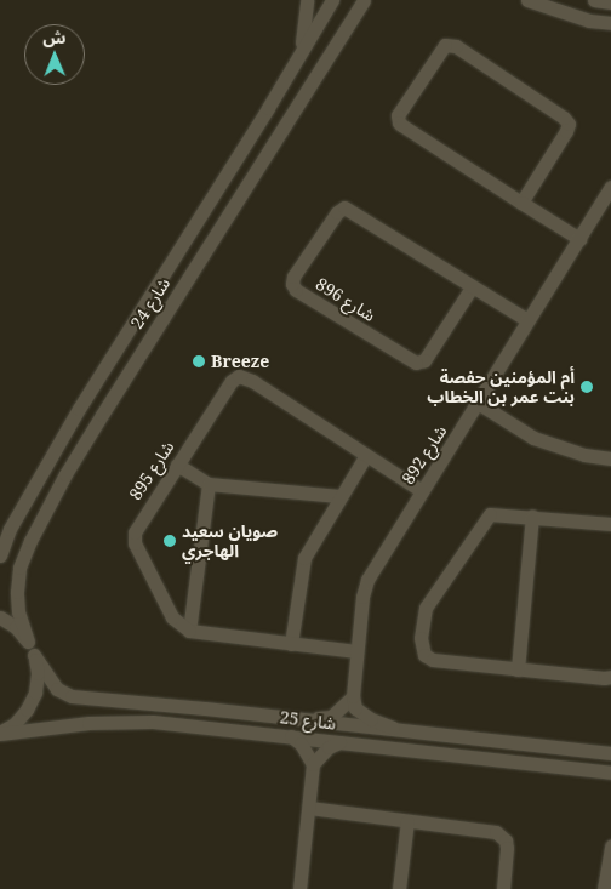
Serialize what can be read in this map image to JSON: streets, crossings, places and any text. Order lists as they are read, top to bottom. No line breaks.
{"streets":{"street":["شارع 896","شارع 24","شارع 892","شارع 895","شارع 25"]},"crossings":[["شارع 896","شارع 892"],["شارع 24","شارع 25"],["شارع 892","شارع 895"]],"places":["Breeze","أم المؤمنين حفصة بنت عمر بن الخطاب","صويان سعيد الهاجري"],"north":"top"}
